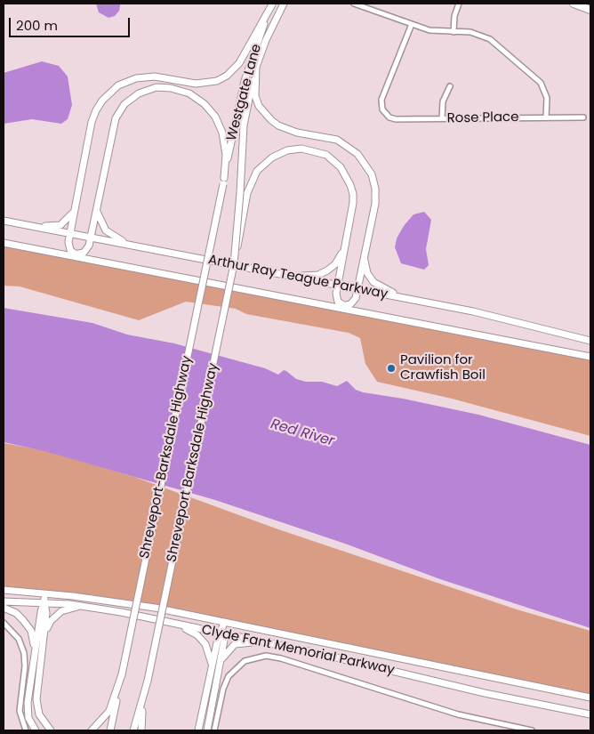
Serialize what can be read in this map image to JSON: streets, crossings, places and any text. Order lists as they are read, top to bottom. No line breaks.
{"streets":{"main road":["Westgate Lane","Arthur Ray Teague Parkway","Shreveport-Barksdale Highway","Shreveport Barksdale Highway","Clyde Fant Memorial Parkway"],"street":["Rose Place"]},"crossings":[["Westgate Lane","Shreveport-Barksdale Highway"],["Westgate Lane","Shreveport Barksdale Highway"]],"water":["Red River"],"places":["Pavilion for Crawfish Boil"],"scale_bar":"200 m"}
